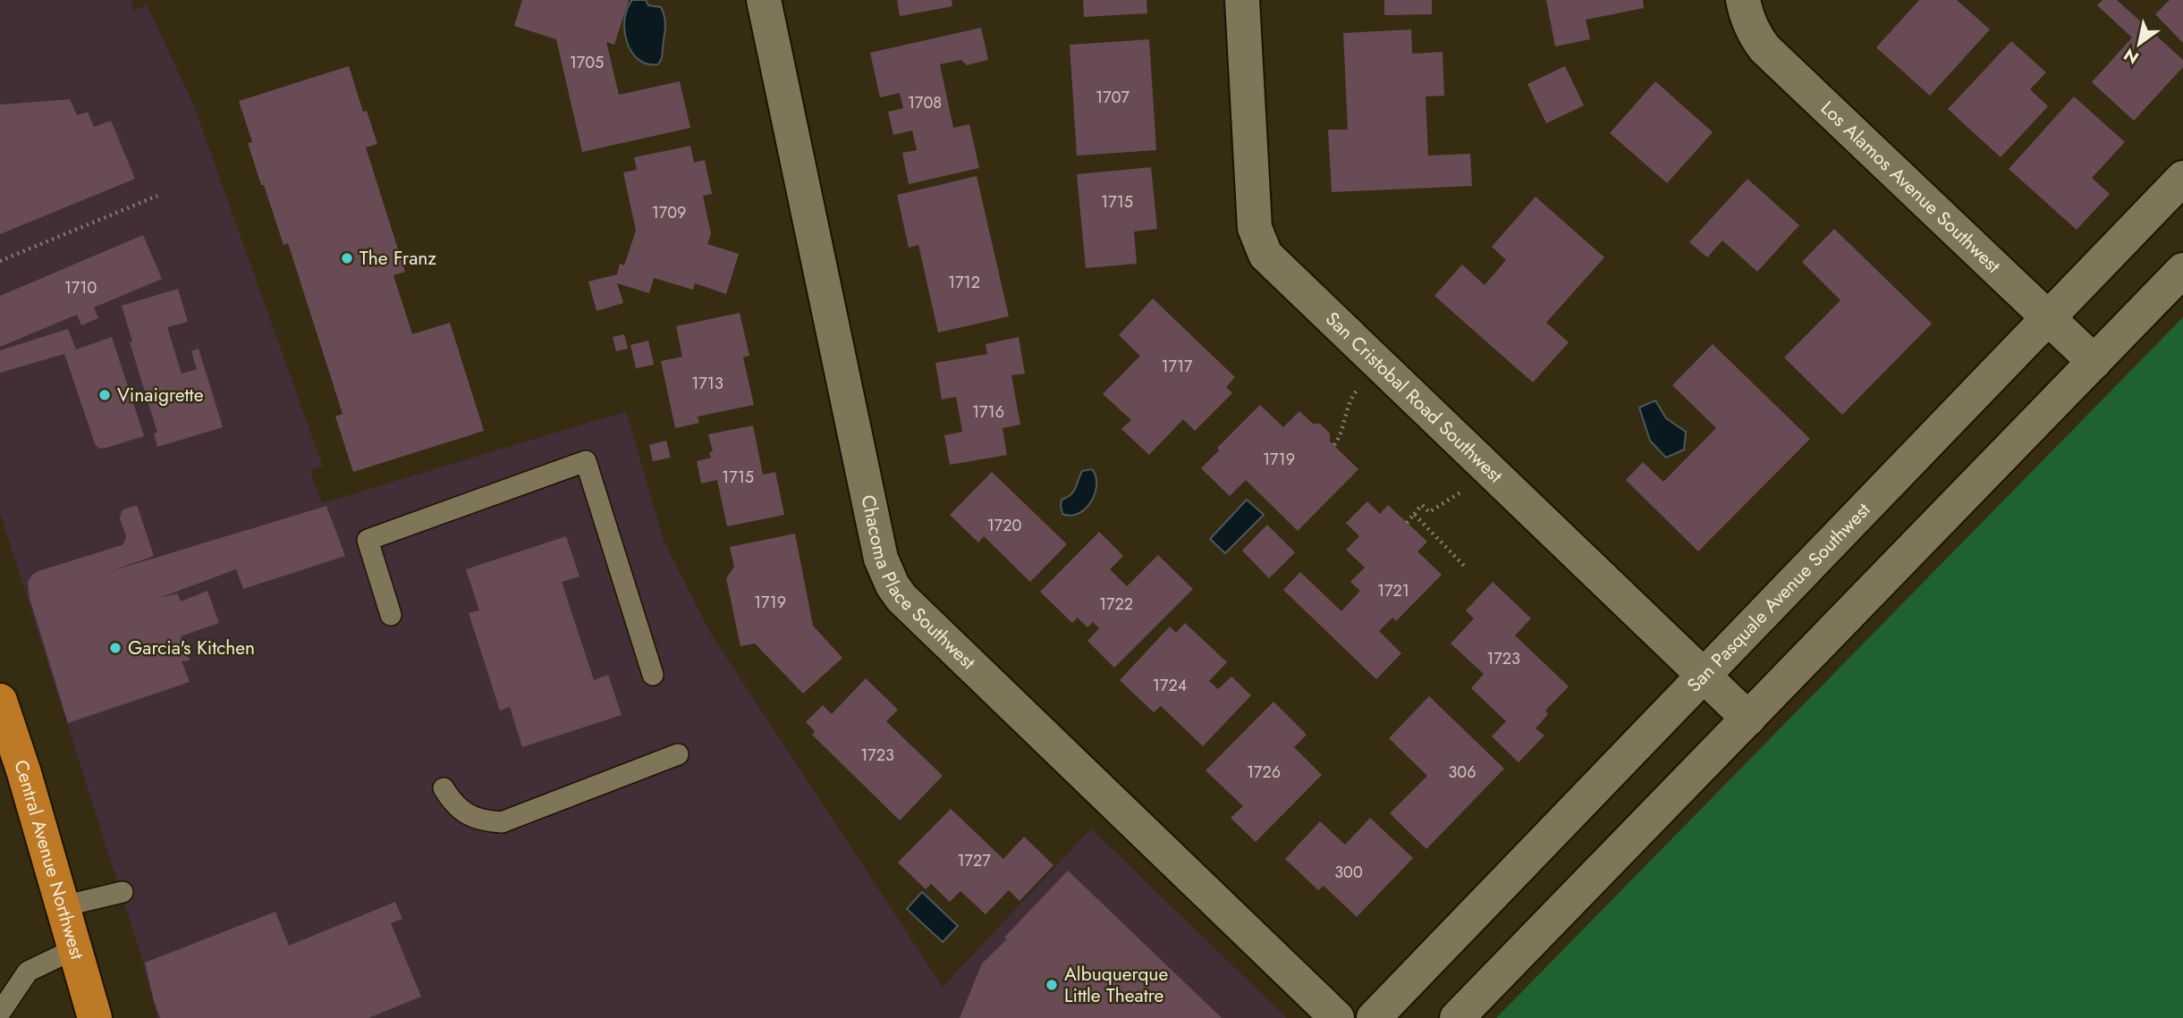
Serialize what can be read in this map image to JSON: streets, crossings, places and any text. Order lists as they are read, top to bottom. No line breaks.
{"streets":{"main road":["Central Avenue Northwest"],"street":["Los Alamos Avenue Southwest","San Cristobal Road Southwest","Chacoma Place Southwest","San Pasquale Avenue Southwest"]},"crossings":[["Los Alamos Avenue Southwest","San Pasquale Avenue Southwest"],["San Cristobal Road Southwest","San Pasquale Avenue Southwest"]],"places":["The Franz","Vinaigrette","Garcia's Kitchen","Albuquerque Little Theatre"],"house_numbers":["1705","1707","1708","1715","1709","1712","1710","1717","1713","1716","1719","1715","1720","1721","1719","1722","1723","1724","1723","1726","306","1727","300"],"north":"bottom left"}
